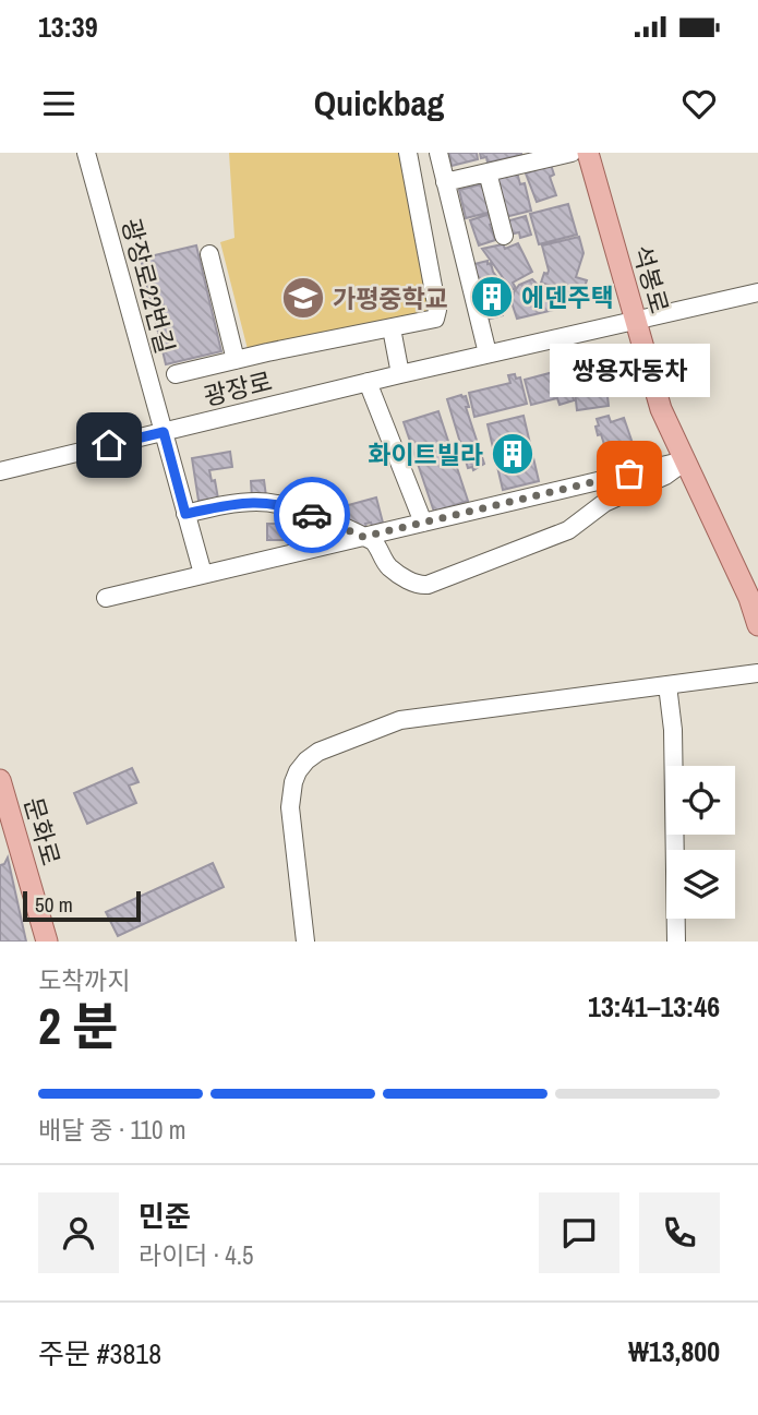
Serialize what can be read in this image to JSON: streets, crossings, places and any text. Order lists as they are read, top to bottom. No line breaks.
{"streets":{"main road":["석봉로","문화로"],"street":["광장로22번길","광장로"]},"crossings":[["석봉로","광장로"],["광장로22번길","광장로"]],"places":{"building":["에덴주택","화이트빌라"],"school or university":["가평중학교"],"other":["쌍용자동차"]},"scale_bar":"50 m","page":{"status":"13:39","header":"Quickbag","bubble":"쌍용자동차","scale":"50 m","heading":["2 분","도착까지","13:41–13:46"],"panel":["민준","라이더 · 4.5","주문 #3818","₩13,800"],"bar":"배달 중 · 110 m"}}
